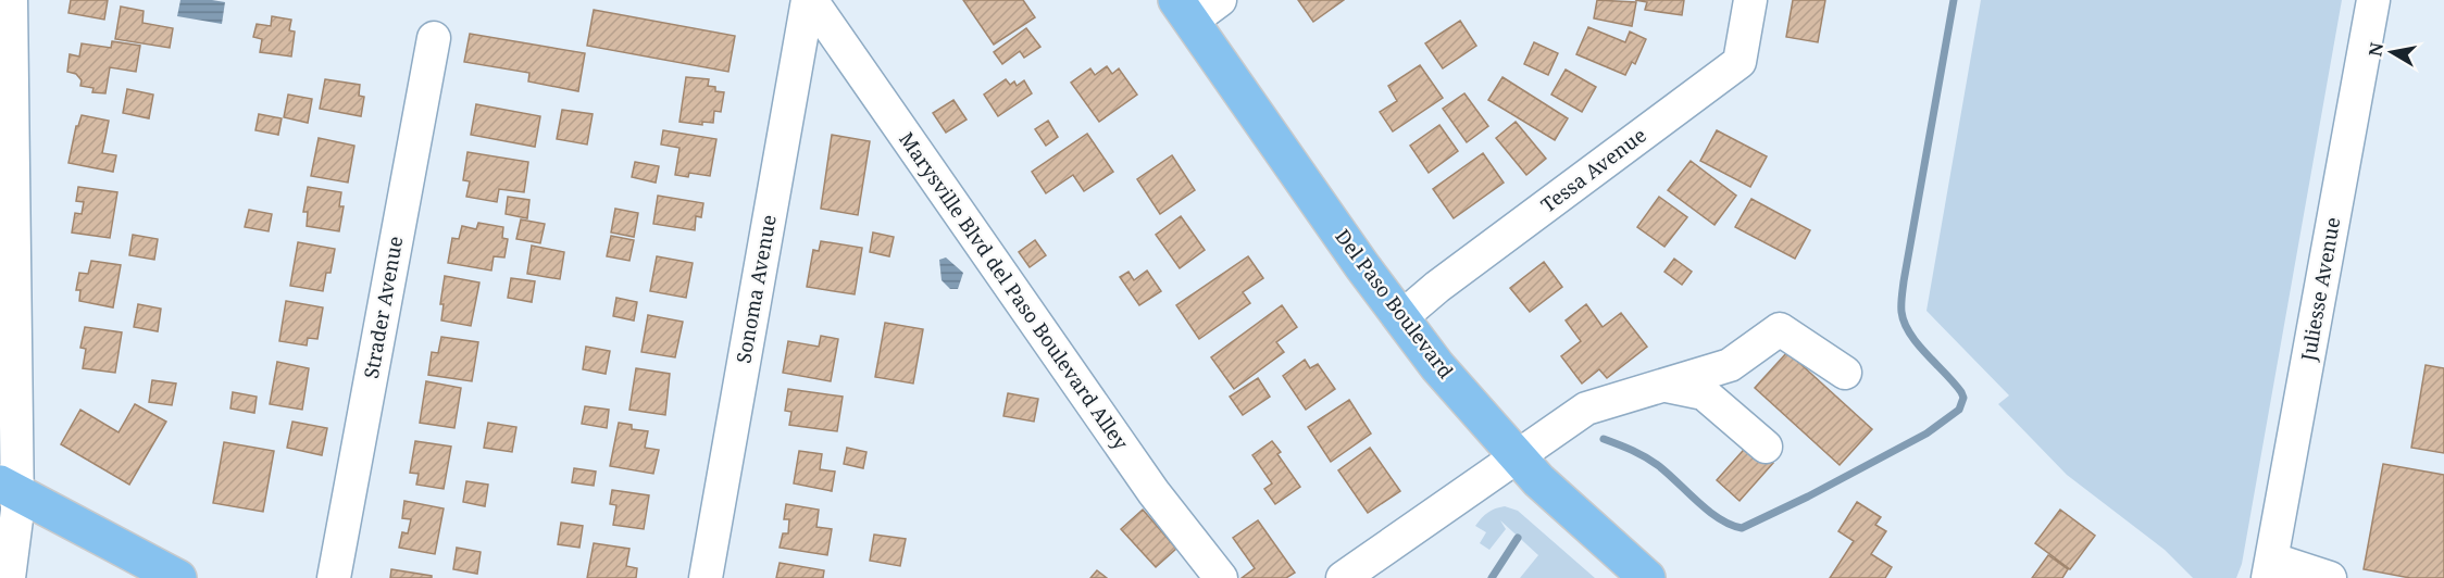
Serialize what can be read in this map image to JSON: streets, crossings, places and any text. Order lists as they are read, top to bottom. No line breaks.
{"streets":{"main road":["Del Paso Boulevard"],"street":["Tessa Avenue","Sonoma Avenue","Juliesse Avenue","Marysville Blvd del Paso Boulevard Alley","Strader Avenue"]},"crossings":[["Tessa Avenue","Del Paso Boulevard"],["Sonoma Avenue","Marysville Blvd del Paso Boulevard Alley"]],"north":"left"}
